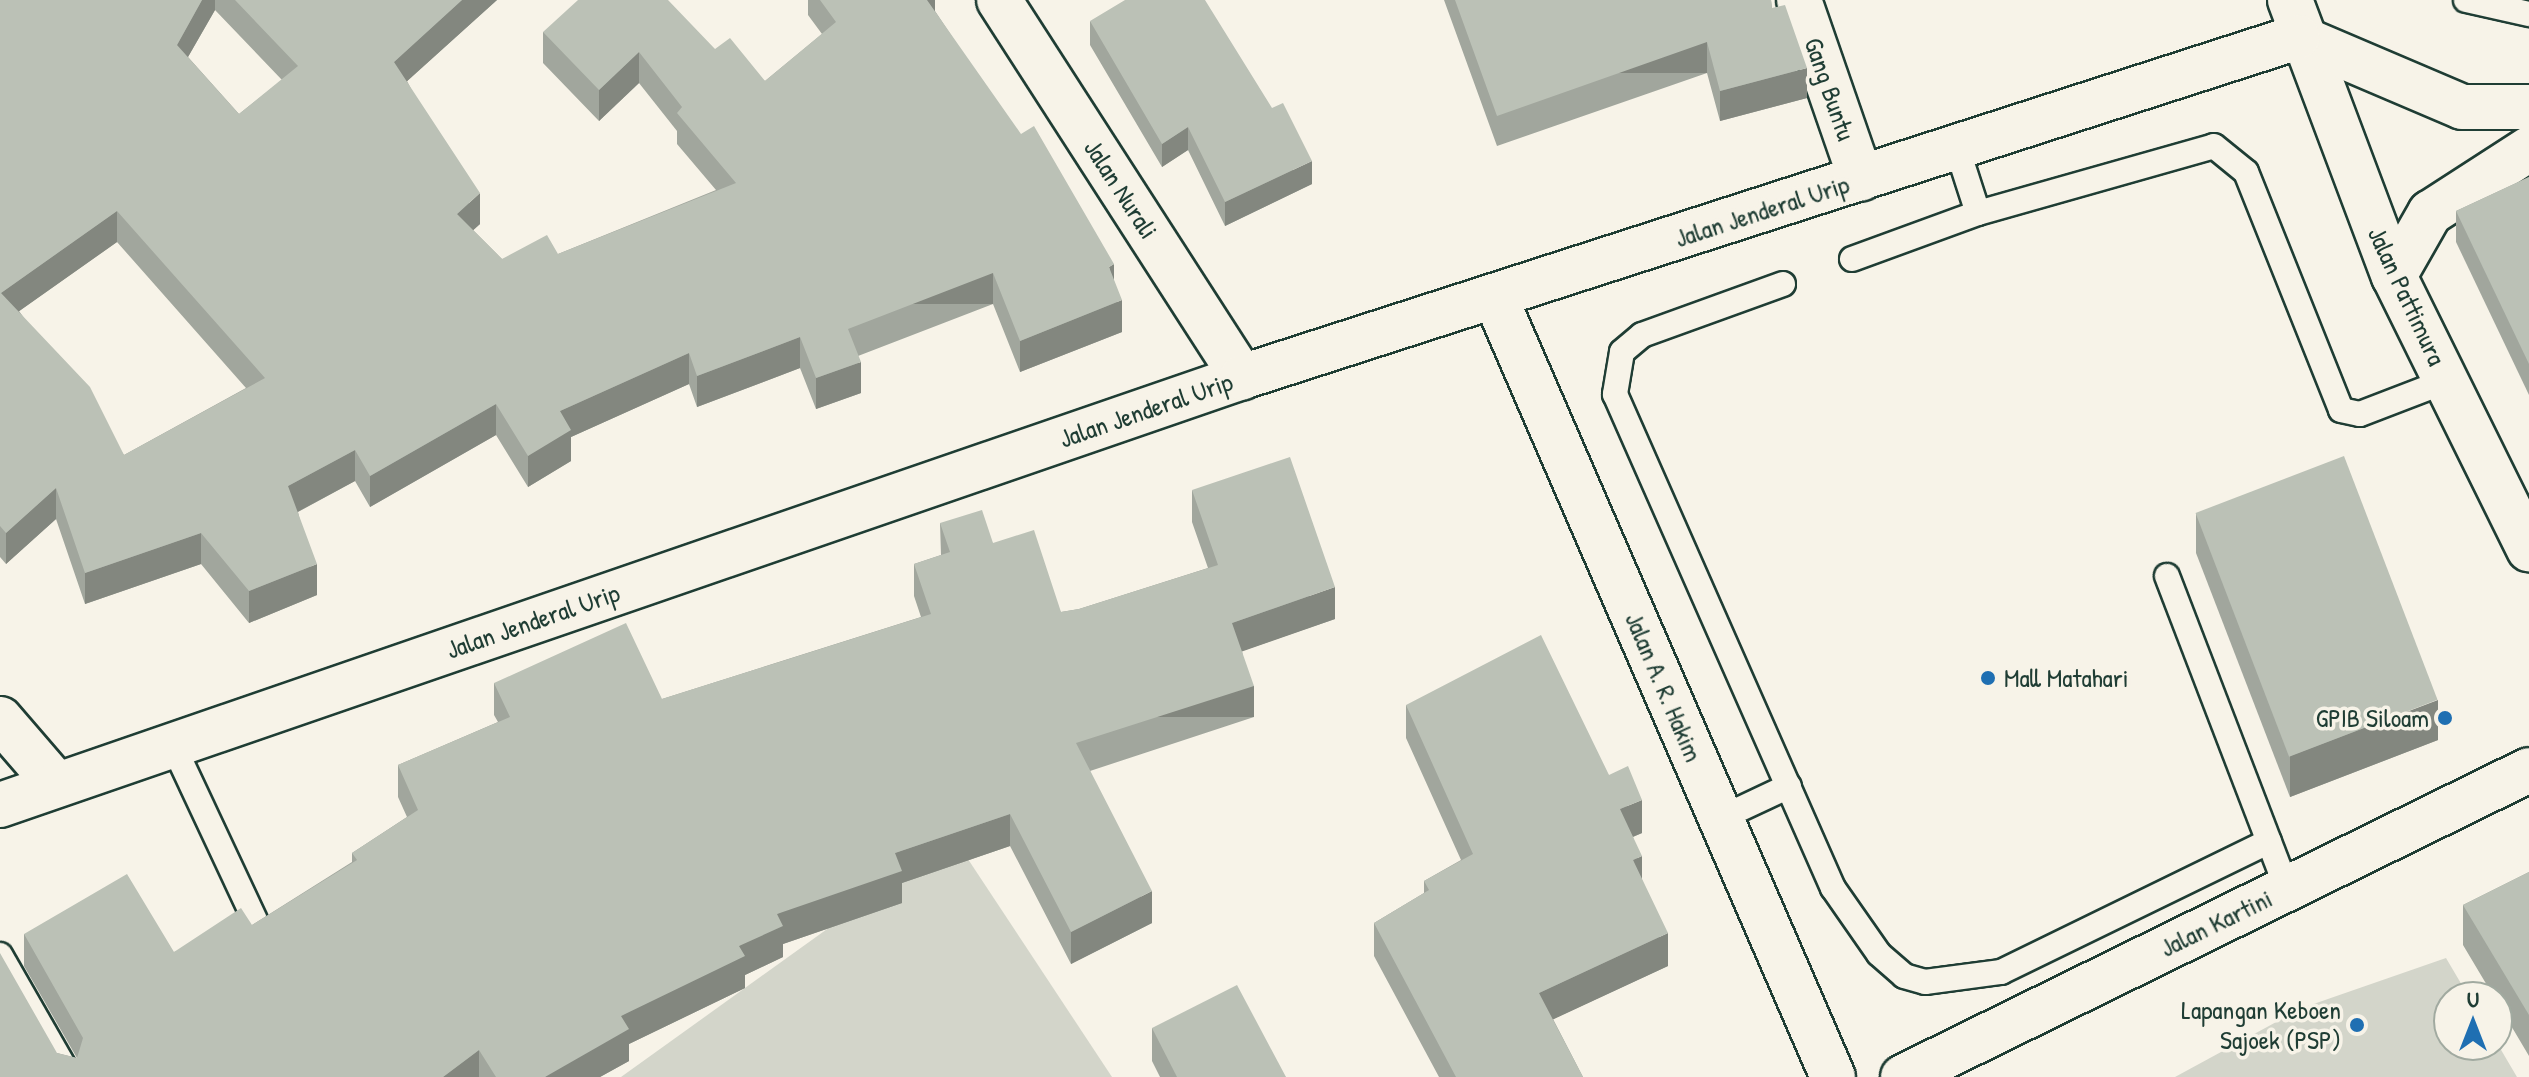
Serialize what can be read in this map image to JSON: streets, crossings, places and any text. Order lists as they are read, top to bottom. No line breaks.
{"streets":{"street":["Gang Buntu","Jalan Nurali","Jalan Jenderal Urip","Jalan Pattimura","Jalan A. R. Hakim","Jalan Kartini"]},"crossings":[["Gang Buntu","Jalan Jenderal Urip"],["Jalan Nurali","Jalan Jenderal Urip"],["Jalan Jenderal Urip","Jalan Pattimura"],["Jalan Jenderal Urip","Jalan A. R. Hakim"]],"places":["Mall Matahari","GPIB Siloam","Lapangan Keboen Sajoek (PSP)"],"north":"top"}
